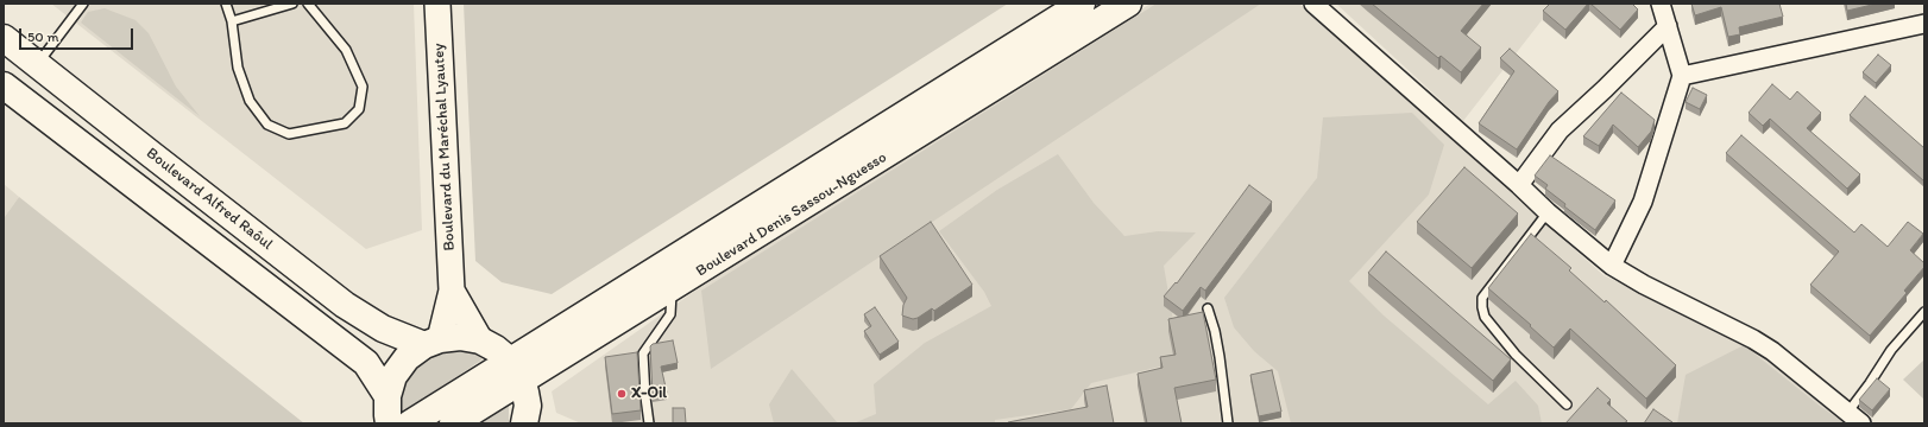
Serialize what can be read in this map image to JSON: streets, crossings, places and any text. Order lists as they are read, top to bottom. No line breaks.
{"streets":{"main road":["Boulevard du Maréchal Lyautey","Boulevard Alfred Raôul","Boulevard Denis Sassou-Nguesso"]},"crossings":[["Boulevard du Maréchal Lyautey","Boulevard Alfred Raôul"]],"places":["X-Oil"],"scale_bar":"50 m"}
